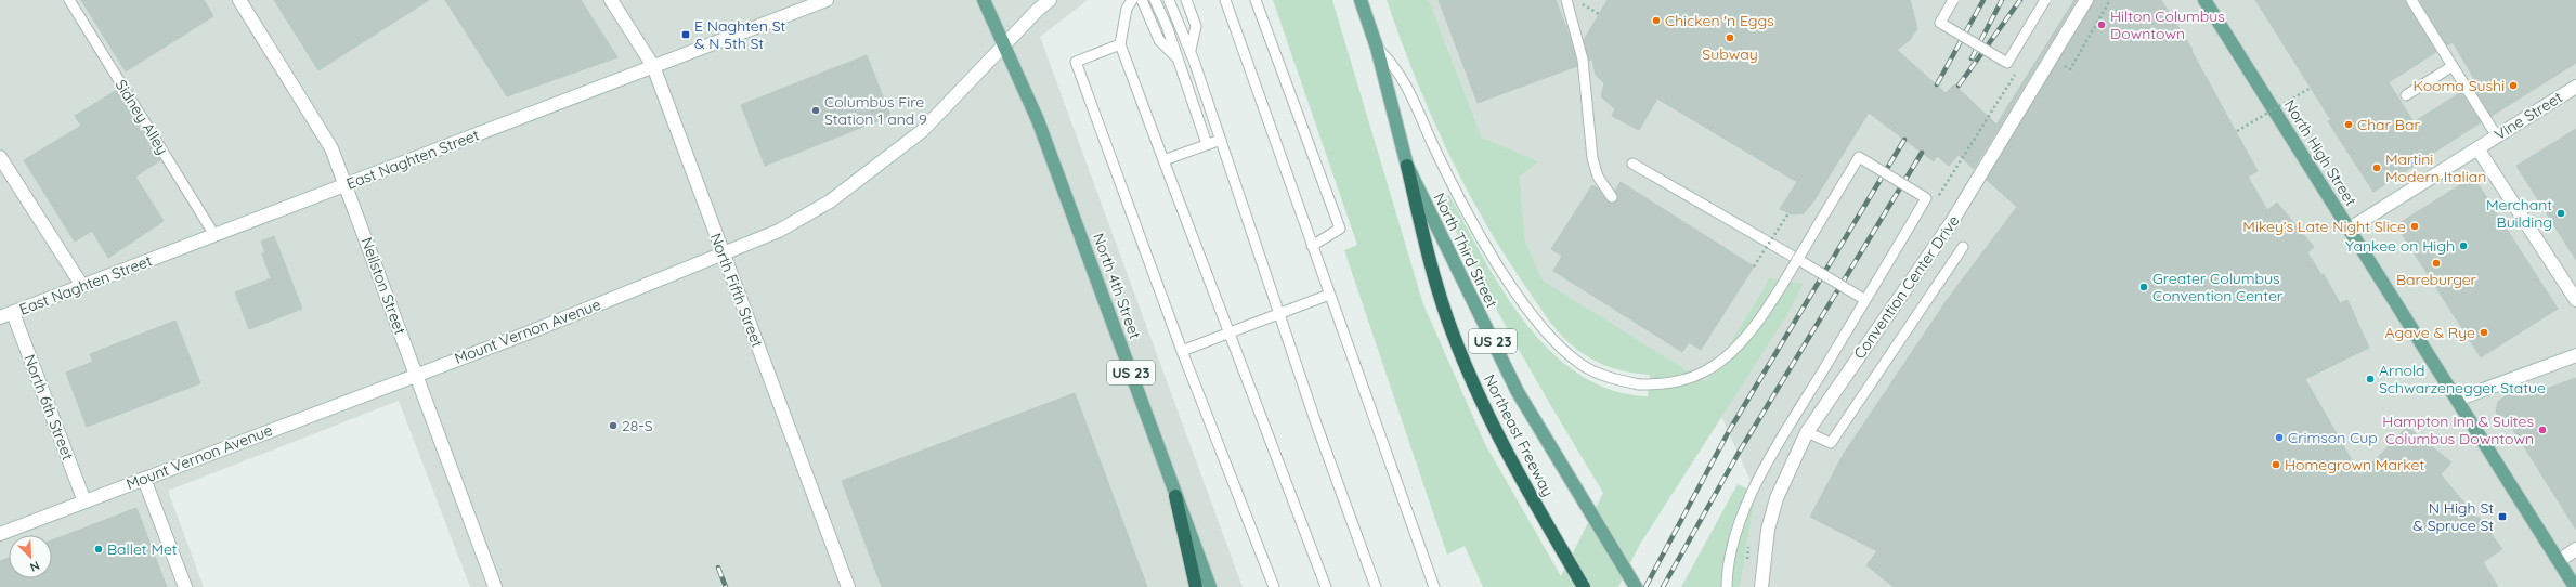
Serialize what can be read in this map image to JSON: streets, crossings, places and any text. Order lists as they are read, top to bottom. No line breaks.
{"streets":{"highway":["Northeast Freeway"],"main road":["North High Street","North Third Street","North 4th Street","US 23"],"street":["Vine Street","East Naghten Street","Neilston Street","Convention Center Drive","North Fifth Street","Mount Vernon Avenue","North 6th Street"],"lane":["Sidney Alley"]},"crossings":[["Vine Street","North High Street"],["Sidney Alley","East Naghten Street"],["East Naghten Street","Neilston Street"],["East Naghten Street","North Fifth Street"],["East Naghten Street","North 6th Street"],["North Third Street","Northeast Freeway"],["Neilston Street","Mount Vernon Avenue"],["North 4th Street","Mount Vernon Avenue"],["North Fifth Street","Mount Vernon Avenue"],["Mount Vernon Avenue","North 6th Street"]],"places":{"other":["Chicken 'n Eggs","Hilton Columbus Downtown","Subway","Kooma Sushi","Columbus Fire Station 1 and 9","Char Bar","Martini Modern Italian","Merchant Building","Mikey’s Late Night Slice","Yankee on High","Bareburger","Greater Columbus Convention Center","Agave & Rye","Arnold Schwarzenegger Statue","28-S","Hampton Inn & Suites Columbus Downtown","Crimson Cup","Homegrown Market","Ballet Met"],"transit":["E Naghten St & N 5th St","N High St & Spruce St"]},"north":"bottom right"}
